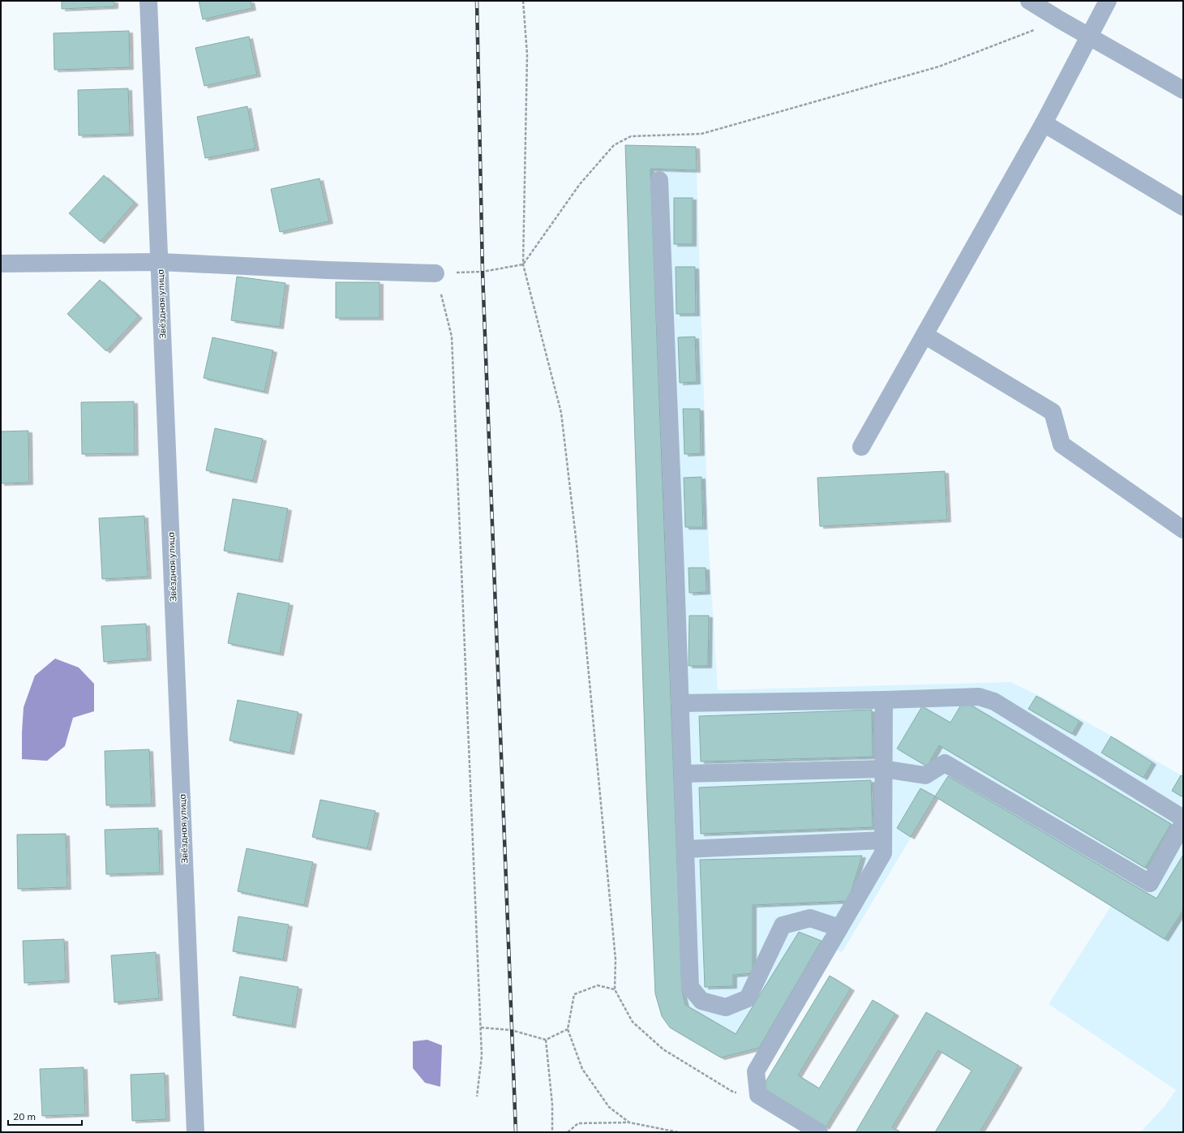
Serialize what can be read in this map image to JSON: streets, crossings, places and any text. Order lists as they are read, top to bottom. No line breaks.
{"streets":{"street":["Звёздная улица"]},"scale_bar":"20 m"}
